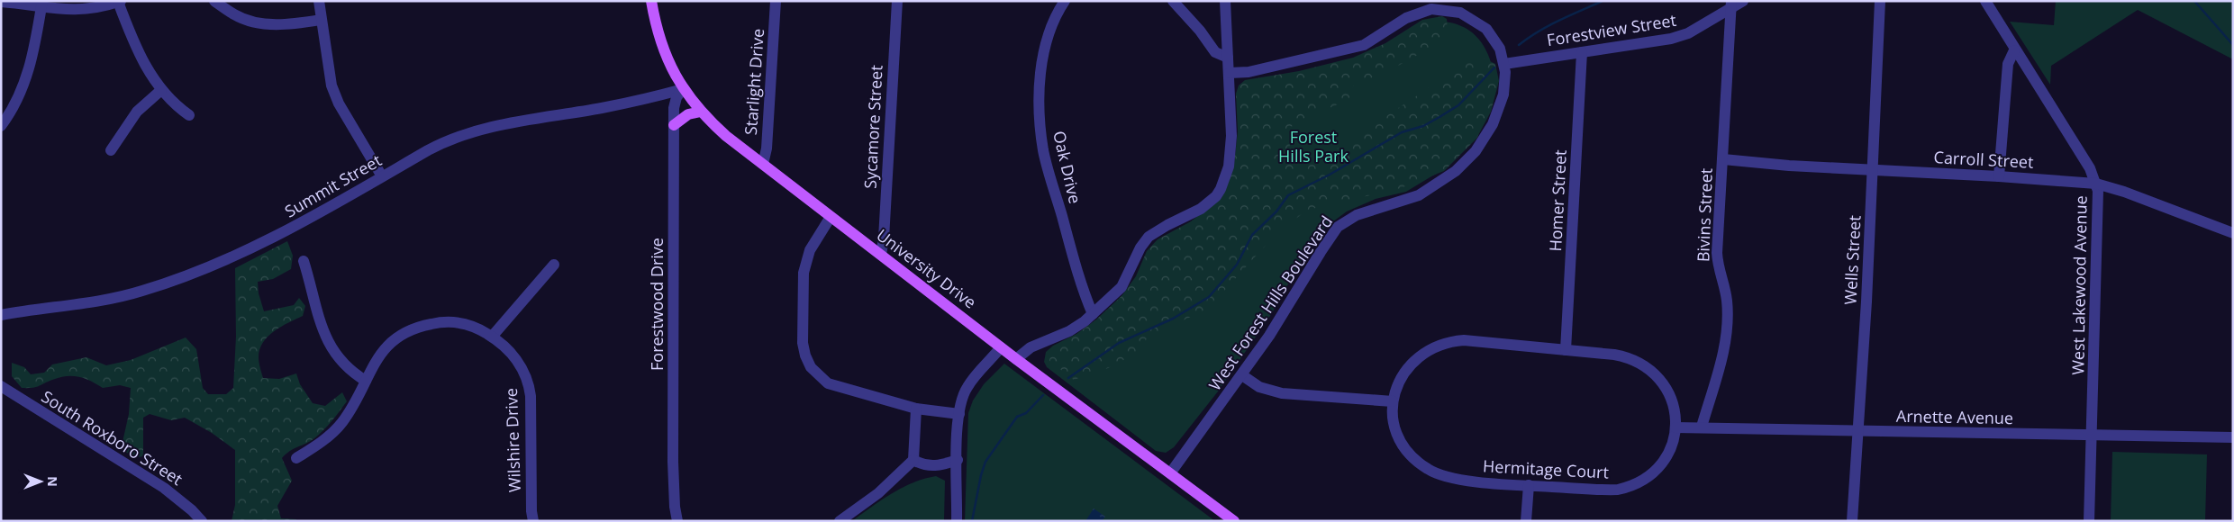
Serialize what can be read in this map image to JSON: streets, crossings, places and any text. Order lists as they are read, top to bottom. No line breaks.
{"streets":{"main road":["University Drive"],"street":["Forestview Street","Starlight Drive","Sycamore Street","Carroll Street","Oak Drive","Summit Street","Homer Street","Bivins Street","Wells Street","West Lakewood Avenue","West Forest Hills Boulevard","Forestwood Drive","Arnette Avenue","South Roxboro Street","Wilshire Drive","Hermitage Court"]},"crossings":[["Forestview Street","Homer Street"],["Forestview Street","Bivins Street"],["Forestview Street","West Forest Hills Boulevard"],["Starlight Drive","University Drive"],["Sycamore Street","University Drive"],["Carroll Street","Bivins Street"],["Carroll Street","Wells Street"],["Carroll Street","West Lakewood Avenue"],["Summit Street","University Drive"],["Summit Street","Forestwood Drive"],["Homer Street","Hermitage Court"],["Bivins Street","Arnette Avenue"],["Wells Street","Arnette Avenue"],["University Drive","West Forest Hills Boulevard"],["University Drive","Forestwood Drive"],["West Lakewood Avenue","Arnette Avenue"],["Arnette Avenue","Hermitage Court"]],"parks":["Forest Hills Park"],"north":"right"}
